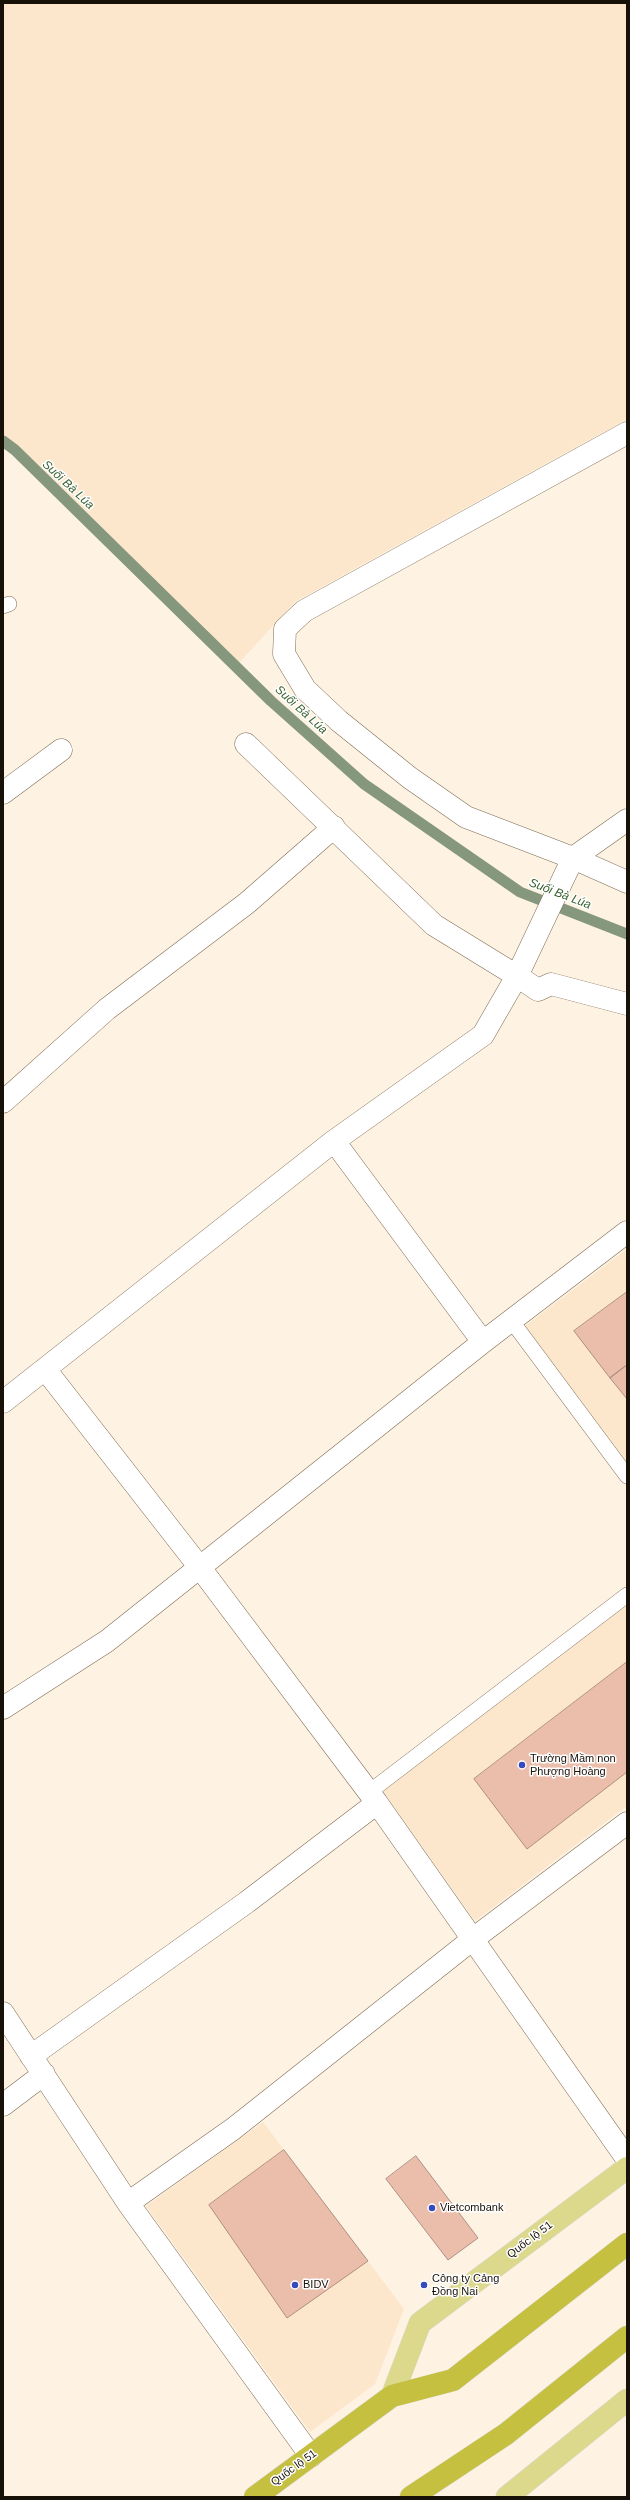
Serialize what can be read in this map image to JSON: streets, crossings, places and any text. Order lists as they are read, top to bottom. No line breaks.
{"streets":{"highway":["Quốc lộ 51"]},"water":["Suối Bà Lúa"],"places":["Trường Mầm non Phượng Hoàng","Vietcombank","BIDV","Công ty Cảng Đồng Nai"]}
